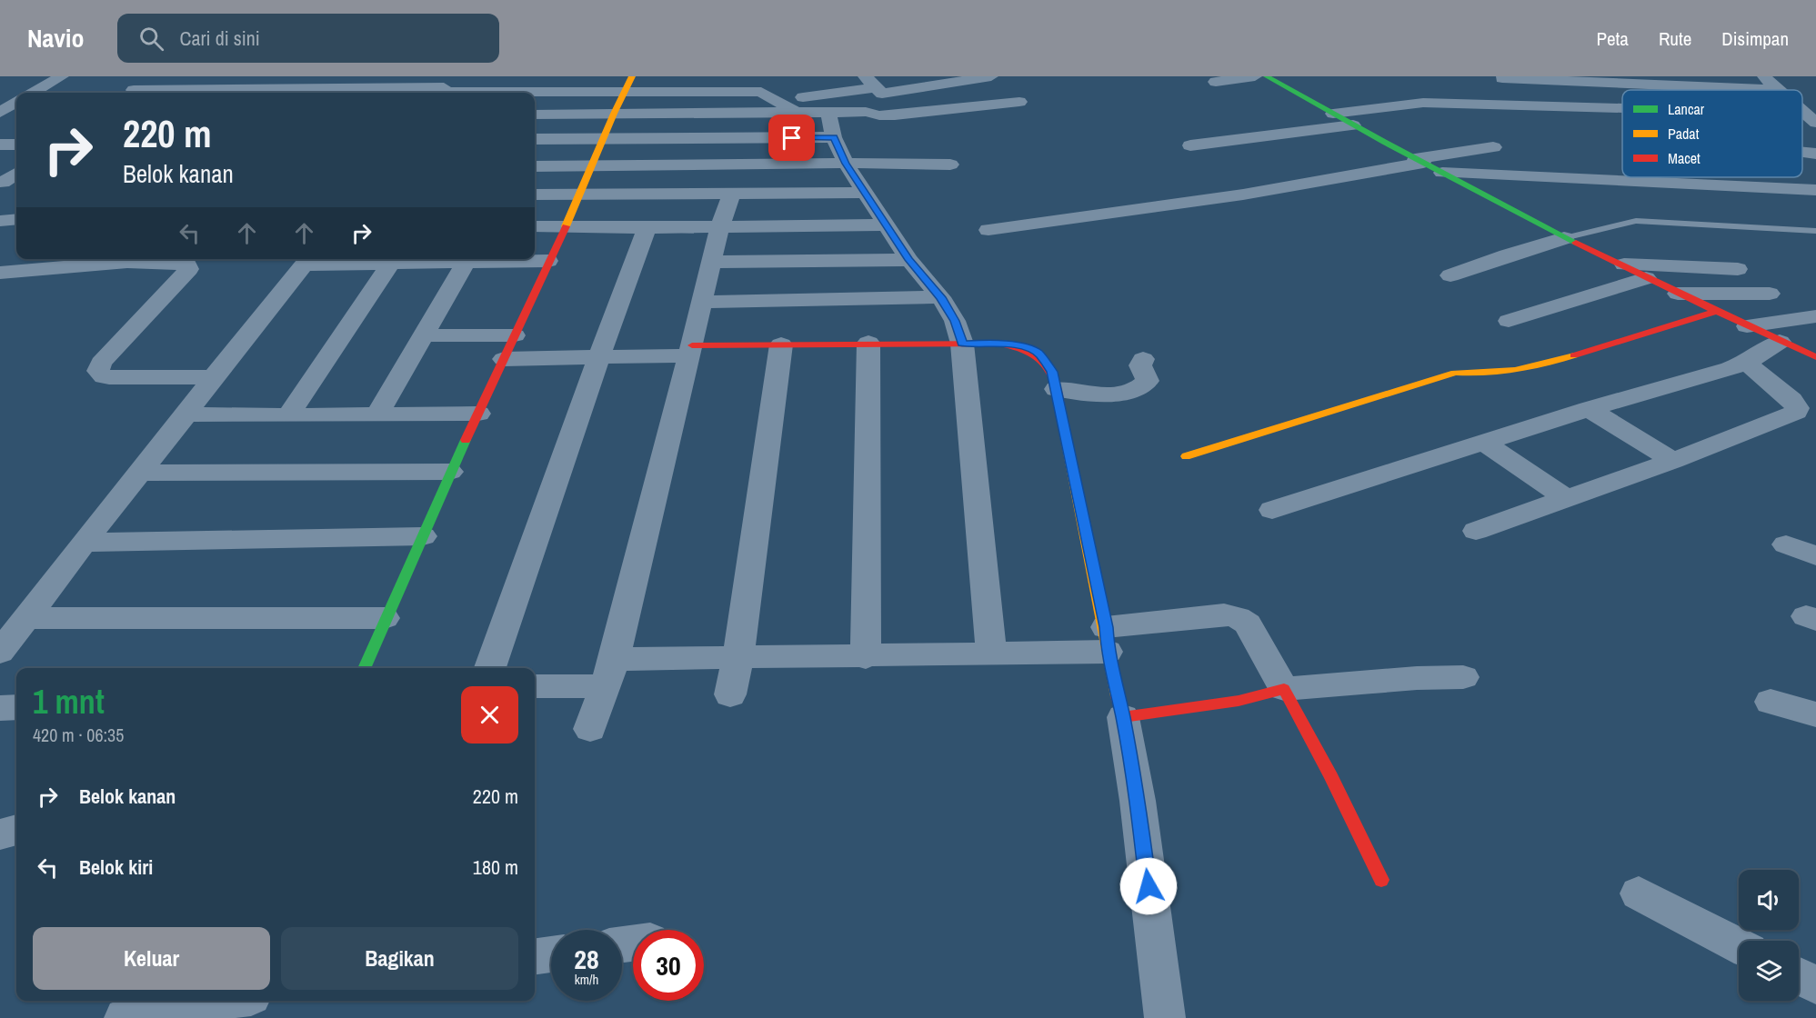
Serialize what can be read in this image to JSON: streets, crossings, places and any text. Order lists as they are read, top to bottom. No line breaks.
{"legend":["Lancar","Padat","Macet"],"page":{"header":"Navio","search":"Cari di sini","nav":["Peta","Rute","Disimpan"],"turn":["220 m","Belok kanan"],"heading":["1 mnt","420 m · 06:35"],"list":[{"name":"Belok kanan","value":"220 m"},{"name":"Belok kiri","value":"180 m"}],"buttons":["Keluar","Bagikan"],"speed":"28 km/h","limit":"30"}}
